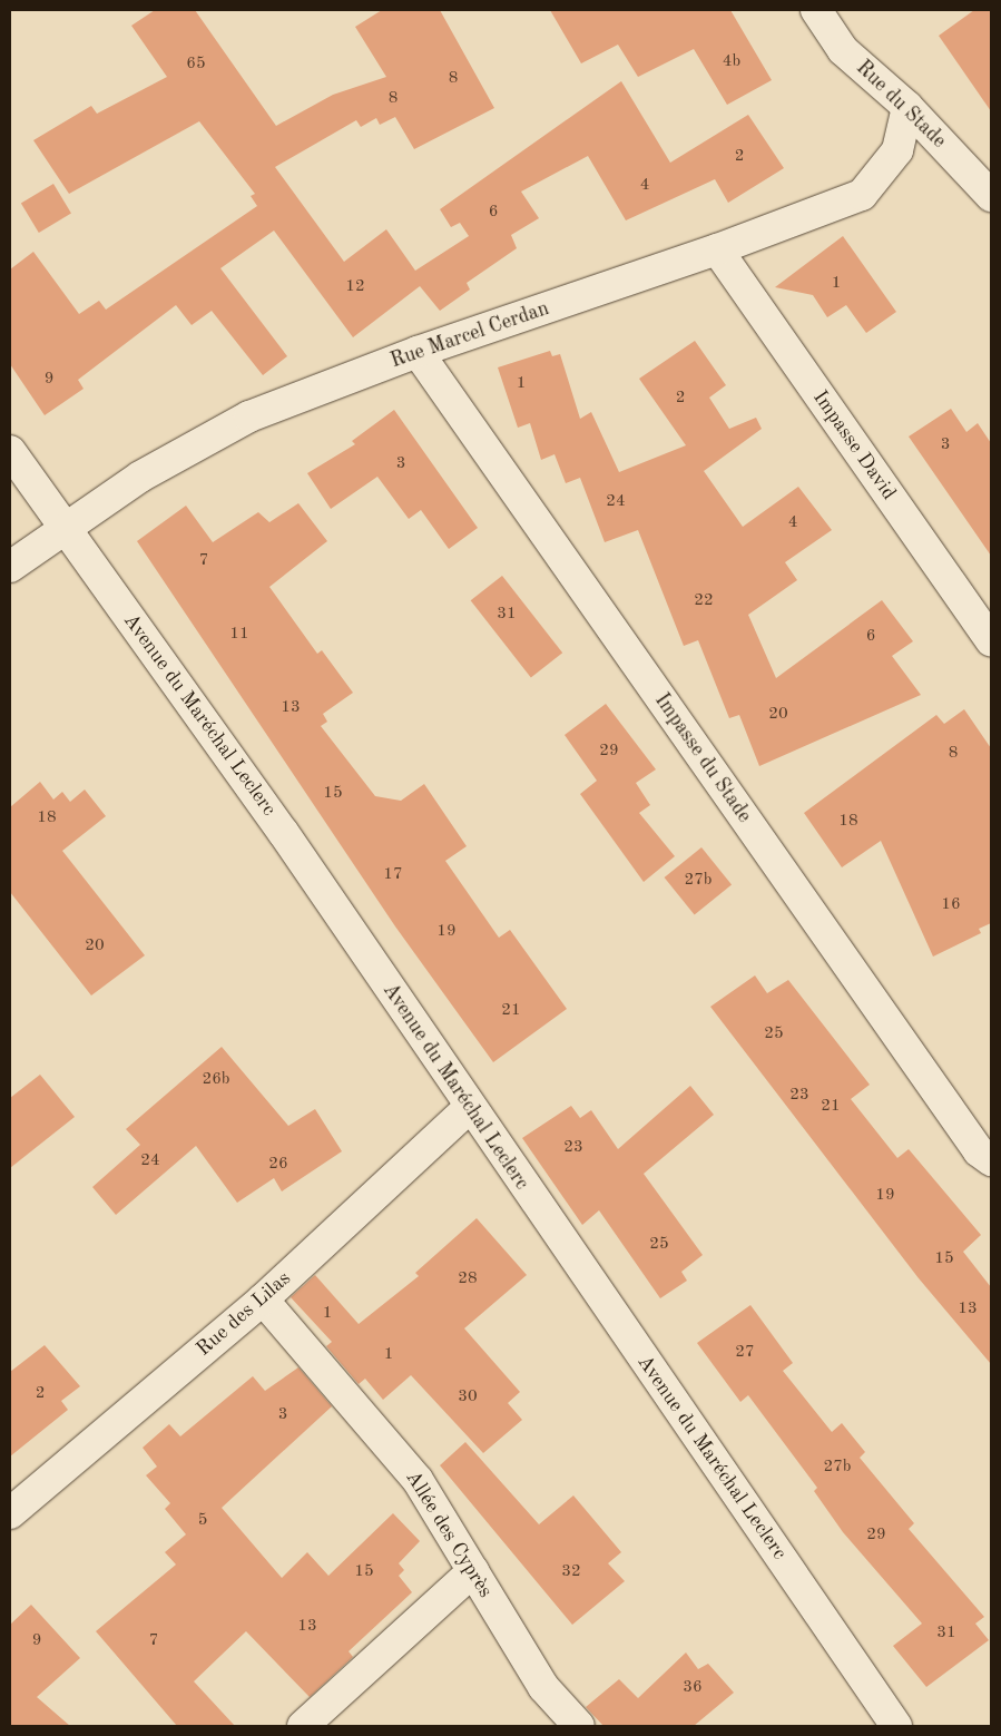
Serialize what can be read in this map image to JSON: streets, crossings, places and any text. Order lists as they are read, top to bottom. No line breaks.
{"streets":{"street":["Rue du Stade","Rue Marcel Cerdan","Impasse David","Avenue du Maréchal Leclerc","Impasse du Stade","Rue des Lilas","Allée des Cyprès"]},"crossings":[["Rue du Stade","Rue Marcel Cerdan"],["Rue Marcel Cerdan","Impasse David"],["Rue Marcel Cerdan","Avenue du Maréchal Leclerc"],["Rue Marcel Cerdan","Impasse du Stade"],["Avenue du Maréchal Leclerc","Rue des Lilas"],["Rue des Lilas","Allée des Cyprès"]],"house_numbers":["4b","65","8","8","2","4","6","1","12","9","1","2","3","3","24","4","7","22","31","11","6","13","20","29","8","15","18","18","17","27b","16","19","20","21","25","26b","23","21","23","24","26","19","25","15","28","13","1","27","1","2","30","3","27b","5","29","15","32","13","31","9","7","36"]}
